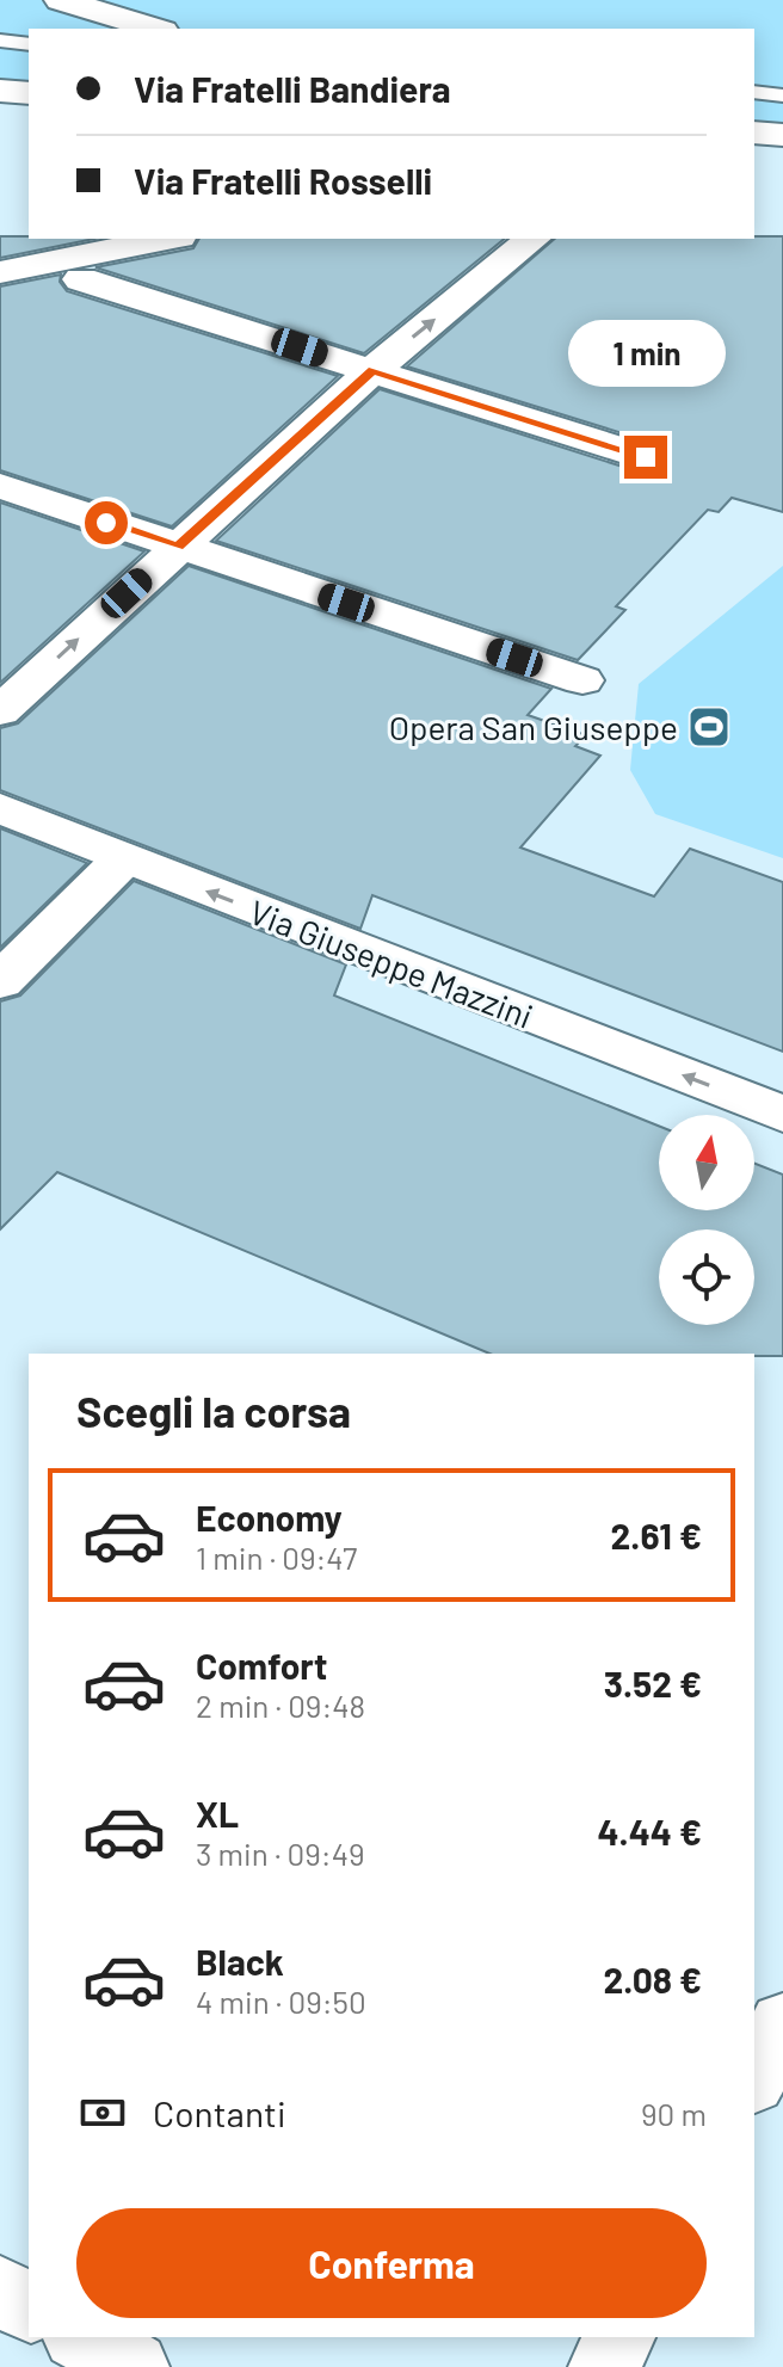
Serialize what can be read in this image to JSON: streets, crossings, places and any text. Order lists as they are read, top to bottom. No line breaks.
{"streets":{"street":["Via Giuseppe Mazzini"]},"places":{"sports":["Opera San Giuseppe"]},"north":"top","page":{"banner":["Via Fratelli Bandiera","Via Fratelli Rosselli"],"bubble":"1 min","heading":"Scegli la corsa","list":[{"name":"Economy","note":"1 min · 09:47","value":"2.61 €"},{"name":"Comfort","note":"2 min · 09:48","value":"3.52 €"},{"name":"XL","note":"3 min · 09:49","value":"4.44 €"},{"name":"Black","note":"4 min · 09:50","value":"2.08 €"}],"pay":["Contanti","90 m"],"buttons":"Conferma"}}
